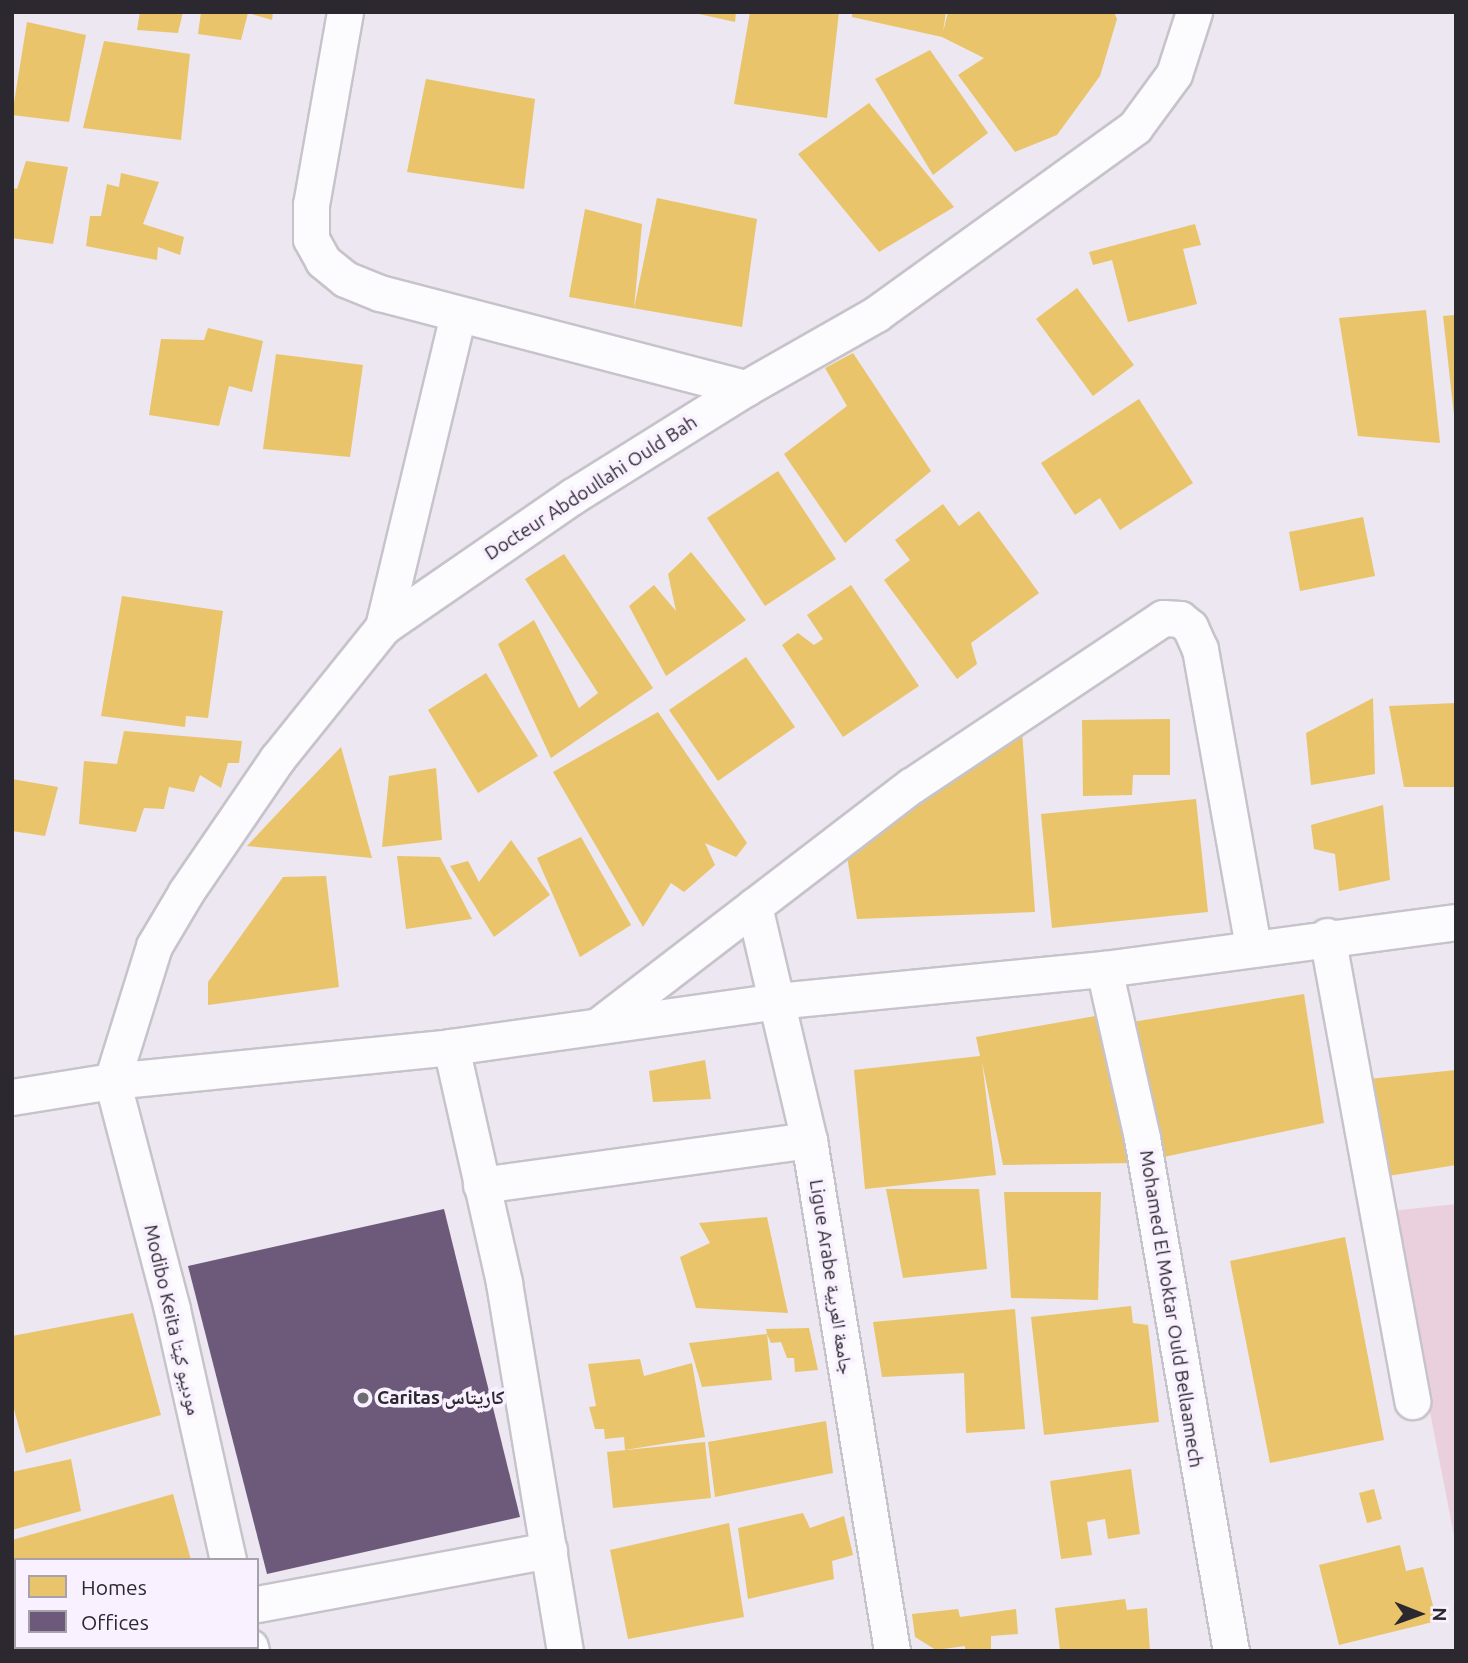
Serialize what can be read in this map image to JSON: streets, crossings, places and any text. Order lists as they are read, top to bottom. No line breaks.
{"streets":{"street":["Docteur Abdoullahi Ould Bah","Ligue Arabe جامعة العربية","Mohamed El Moktar Ould Bellaamech","Modibo Keita موديبو كيتا"]},"crossings":[["Docteur Abdoullahi Ould Bah","Modibo Keita موديبو كيتا"]],"places":["Caritas كاريتاس"],"legend":["Homes","Offices"],"north":"right"}
